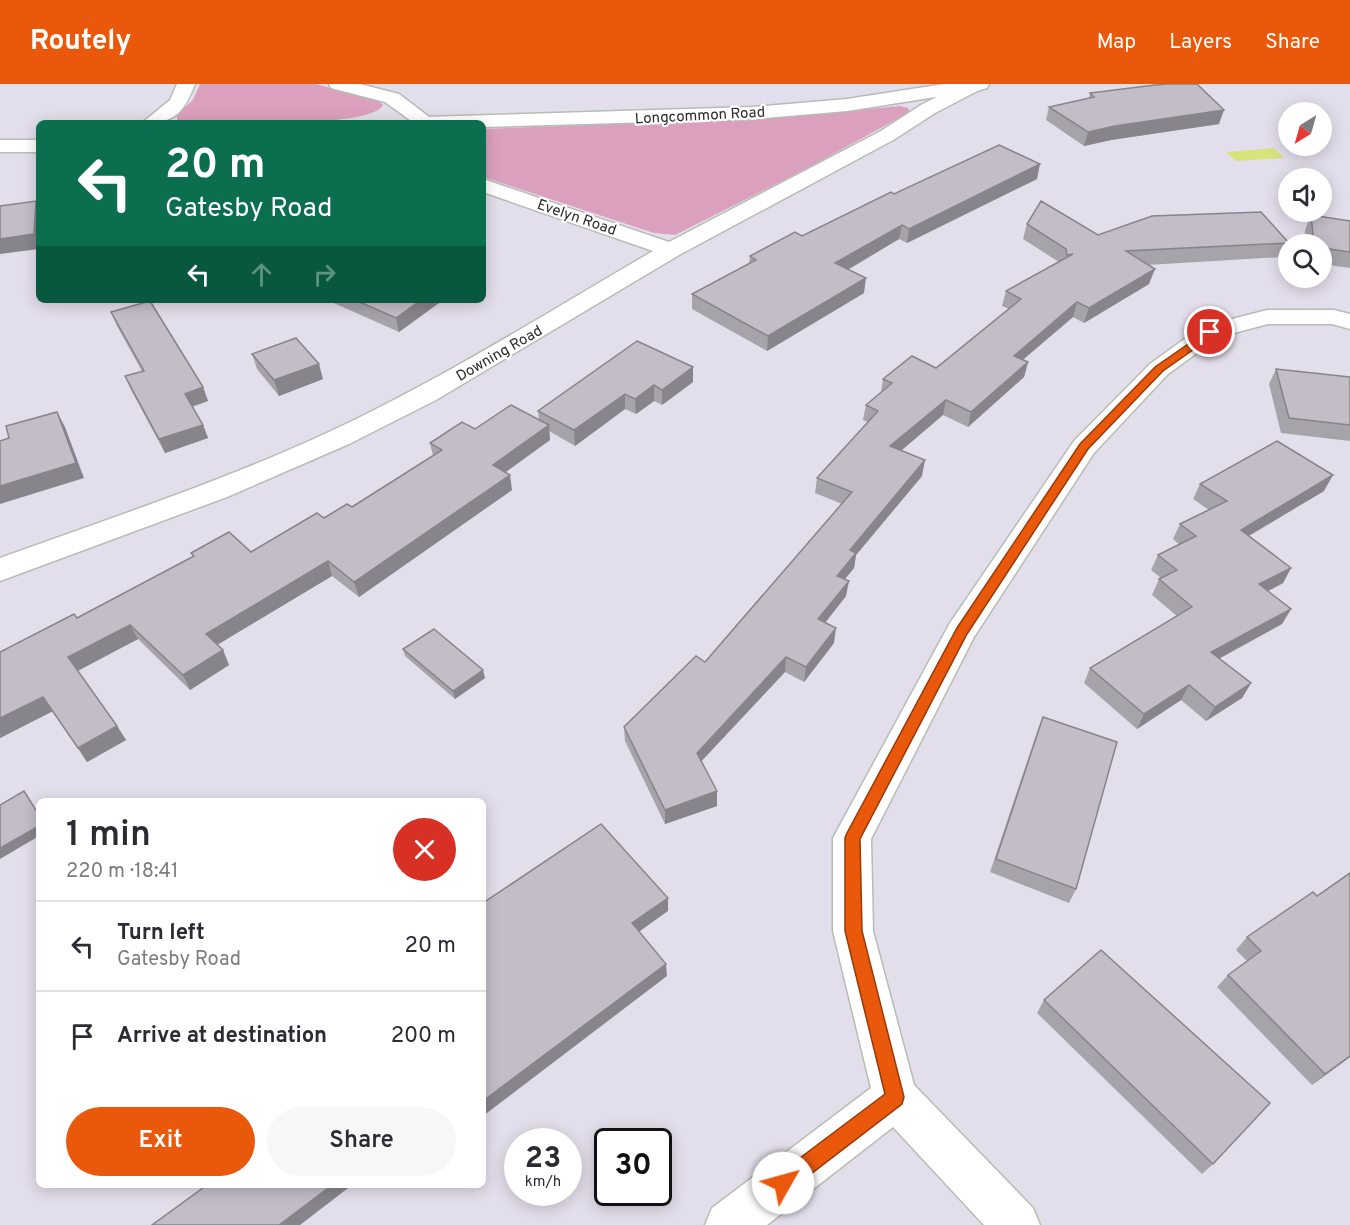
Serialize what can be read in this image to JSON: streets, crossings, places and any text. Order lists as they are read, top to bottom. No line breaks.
{"streets":{"street":["Longcommon Road","Evelyn Road","Downing Road"]},"crossings":[["Longcommon Road","Downing Road"],["Evelyn Road","Downing Road"]],"north":"bottom left","page":{"header":"Routely","nav":["Map","Layers","Share"],"turn":["20 m","Gatesby Road"],"heading":["1 min","220 m · 18:41"],"list":[{"name":"Turn left","note":"Gatesby Road","value":"20 m"},{"name":"Arrive at destination","value":"200 m"}],"buttons":["Exit","Share"],"speed":"23 km/h","limit":"30"}}
